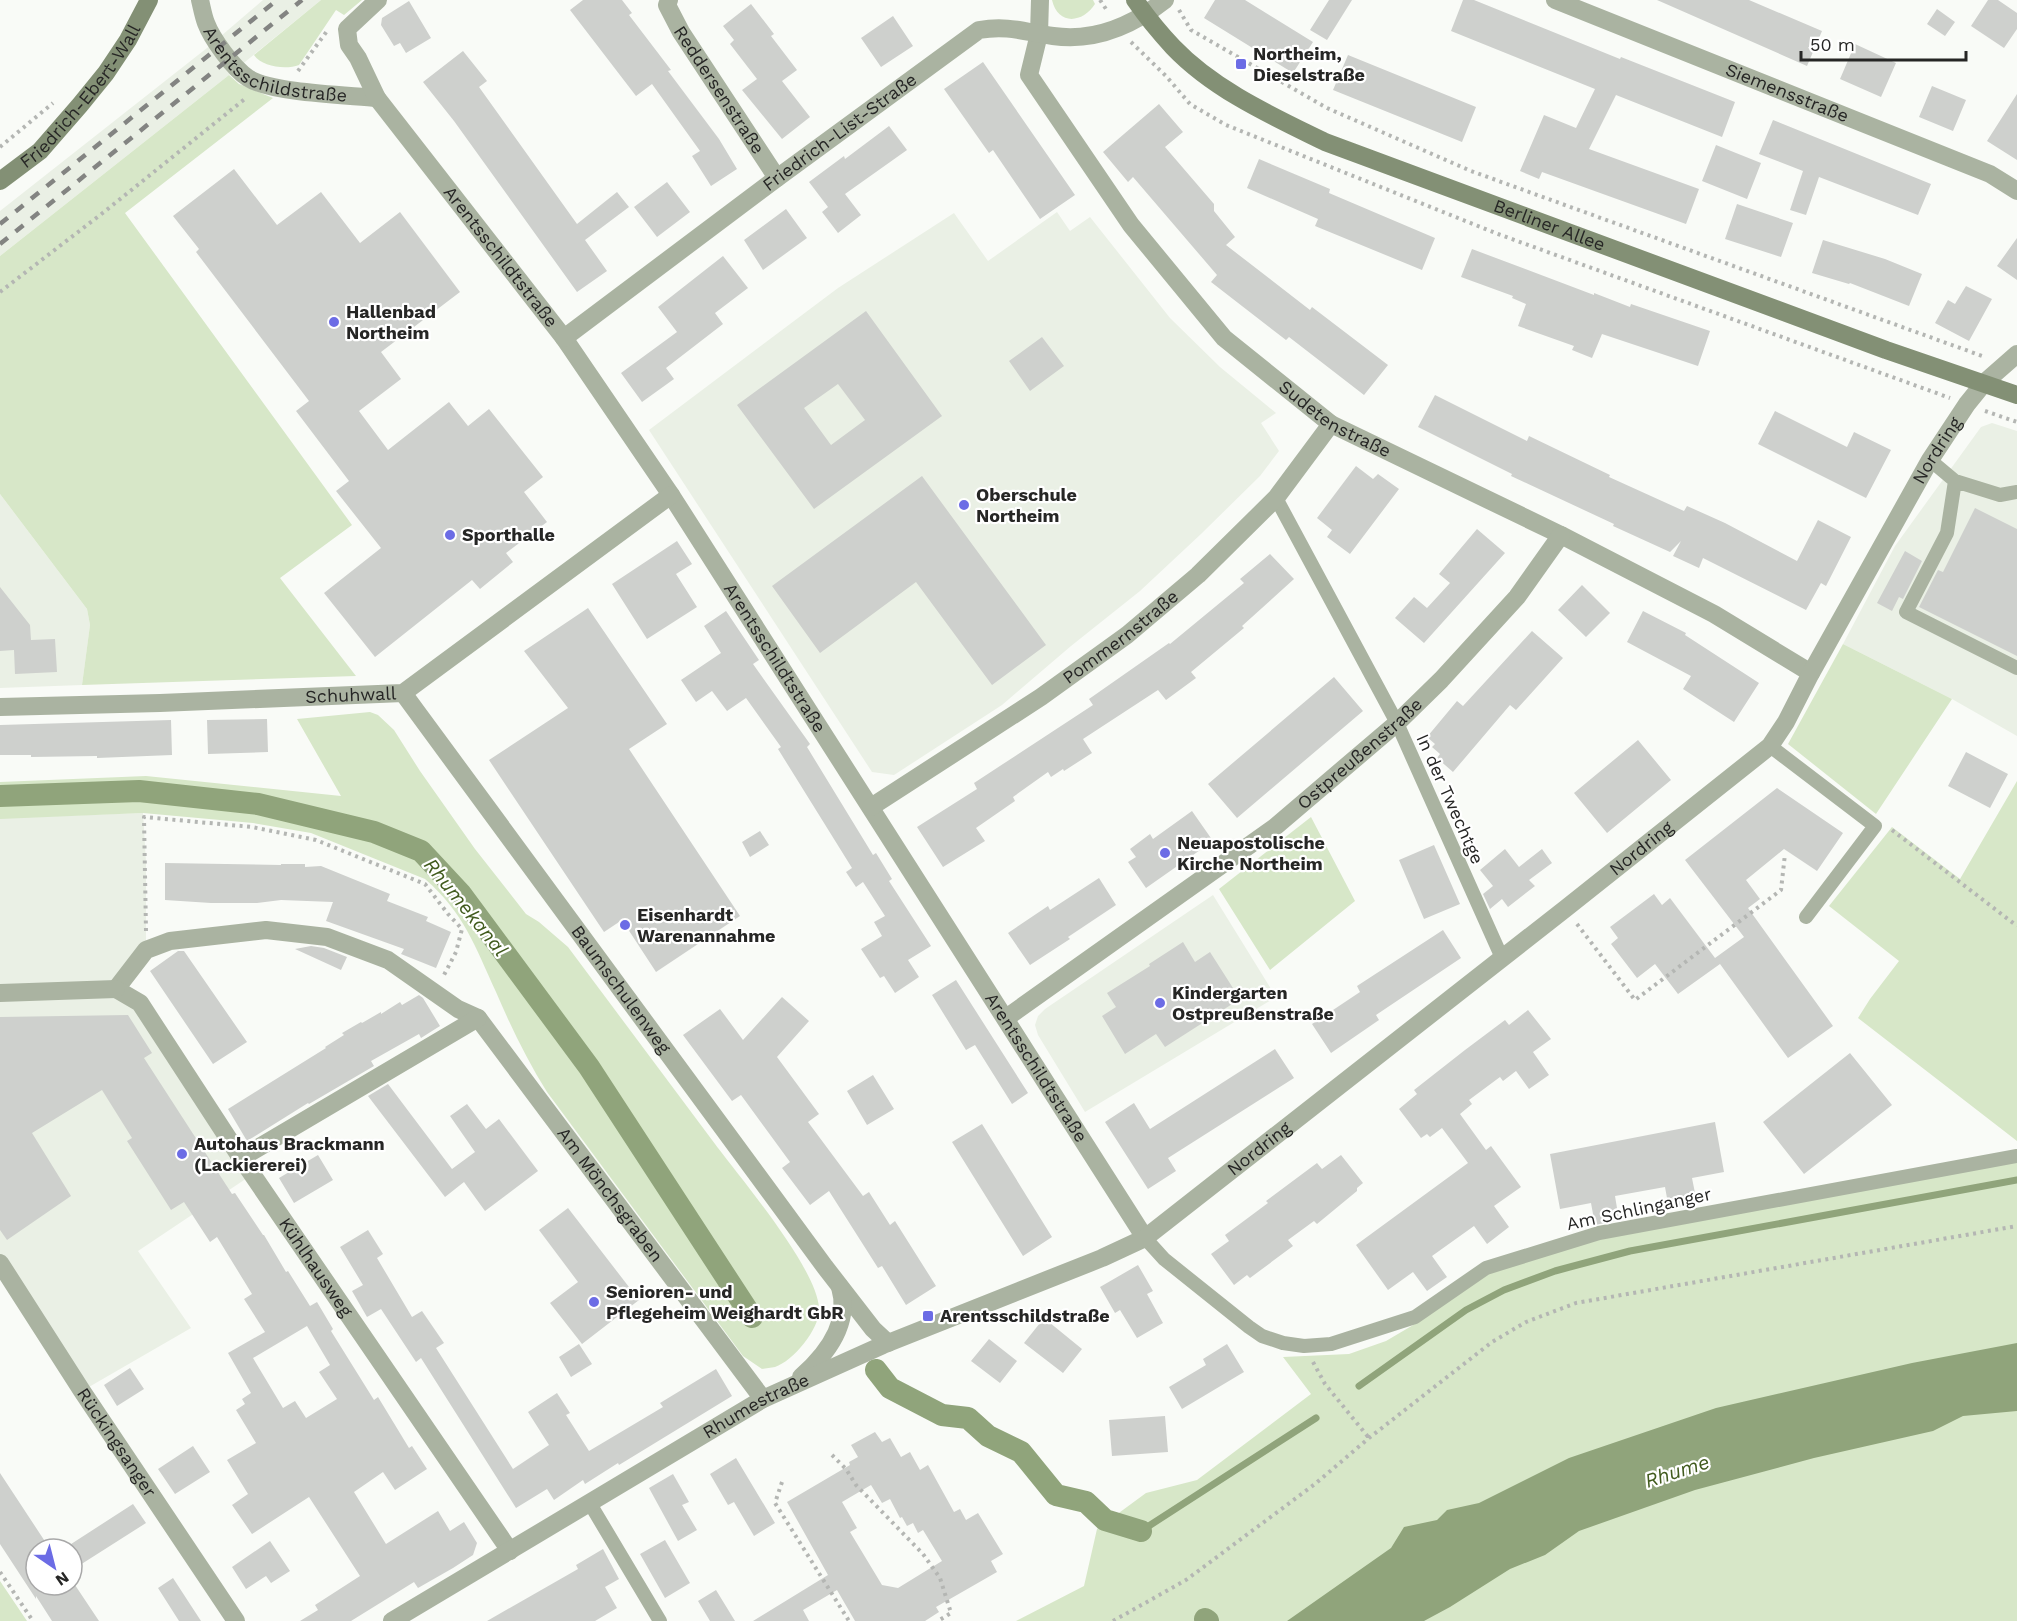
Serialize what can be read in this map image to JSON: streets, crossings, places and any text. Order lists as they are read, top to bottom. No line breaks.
{"streets":{"main road":["Friedrich-Ebert-Wall","Berliner Allee"],"street":["Arentsschildstraße","Reddersenstraße","Siemensstraße","Friedrich-List-Straße","Arentsschildtstraße","Sudetenstraße","Nordring","Pommernstraße","Schuhwall","Ostpreußenstraße","Baumschulenweg","Am Mönchsgraben","Kühlhausweg","Rhumestraße","Rückingsanger"],"lane":["In der Twechtge","Am Schlinganger"]},"crossings":[["Arentsschildstraße","Arentsschildtstraße"],["Reddersenstraße","Friedrich-List-Straße"],["Friedrich-List-Straße","Berliner Allee"],["Friedrich-List-Straße","Arentsschildtstraße"],["Friedrich-List-Straße","Sudetenstraße"],["Berliner Allee","Nordring"],["Arentsschildtstraße","Nordring"],["Arentsschildtstraße","Pommernstraße"],["Arentsschildtstraße","Schuhwall"],["Arentsschildtstraße","Ostpreußenstraße"],["Arentsschildtstraße","Am Schlinganger"],["Arentsschildtstraße","Rhumestraße"],["Sudetenstraße","Nordring"],["Sudetenstraße","Pommernstraße"],["Sudetenstraße","Ostpreußenstraße"],["Nordring","In der Twechtge"],["Nordring","Am Schlinganger"],["Nordring","Rhumestraße"],["Pommernstraße","In der Twechtge"],["Schuhwall","Baumschulenweg"],["Ostpreußenstraße","In der Twechtge"],["Baumschulenweg","Rhumestraße"],["Am Mönchsgraben","Rhumestraße"],["Am Schlinganger","Rhumestraße"],["Kühlhausweg","Rhumestraße"]],"water":["Rhumekanal","Rhume"],"places":{"transit":["Northeim, Dieselstraße","Arentsschildstraße"],"other":["Hallenbad Northeim","Oberschule Northeim","Sporthalle","Neuapostolische Kirche Northeim","Eisenhardt Warenannahme","Kindergarten Ostpreußenstraße","Autohaus Brackmann (Lackiererei)","Senioren- und Pflegeheim Weighardt GbR"]},"scale_bar":"50 m","north":"bottom right"}
